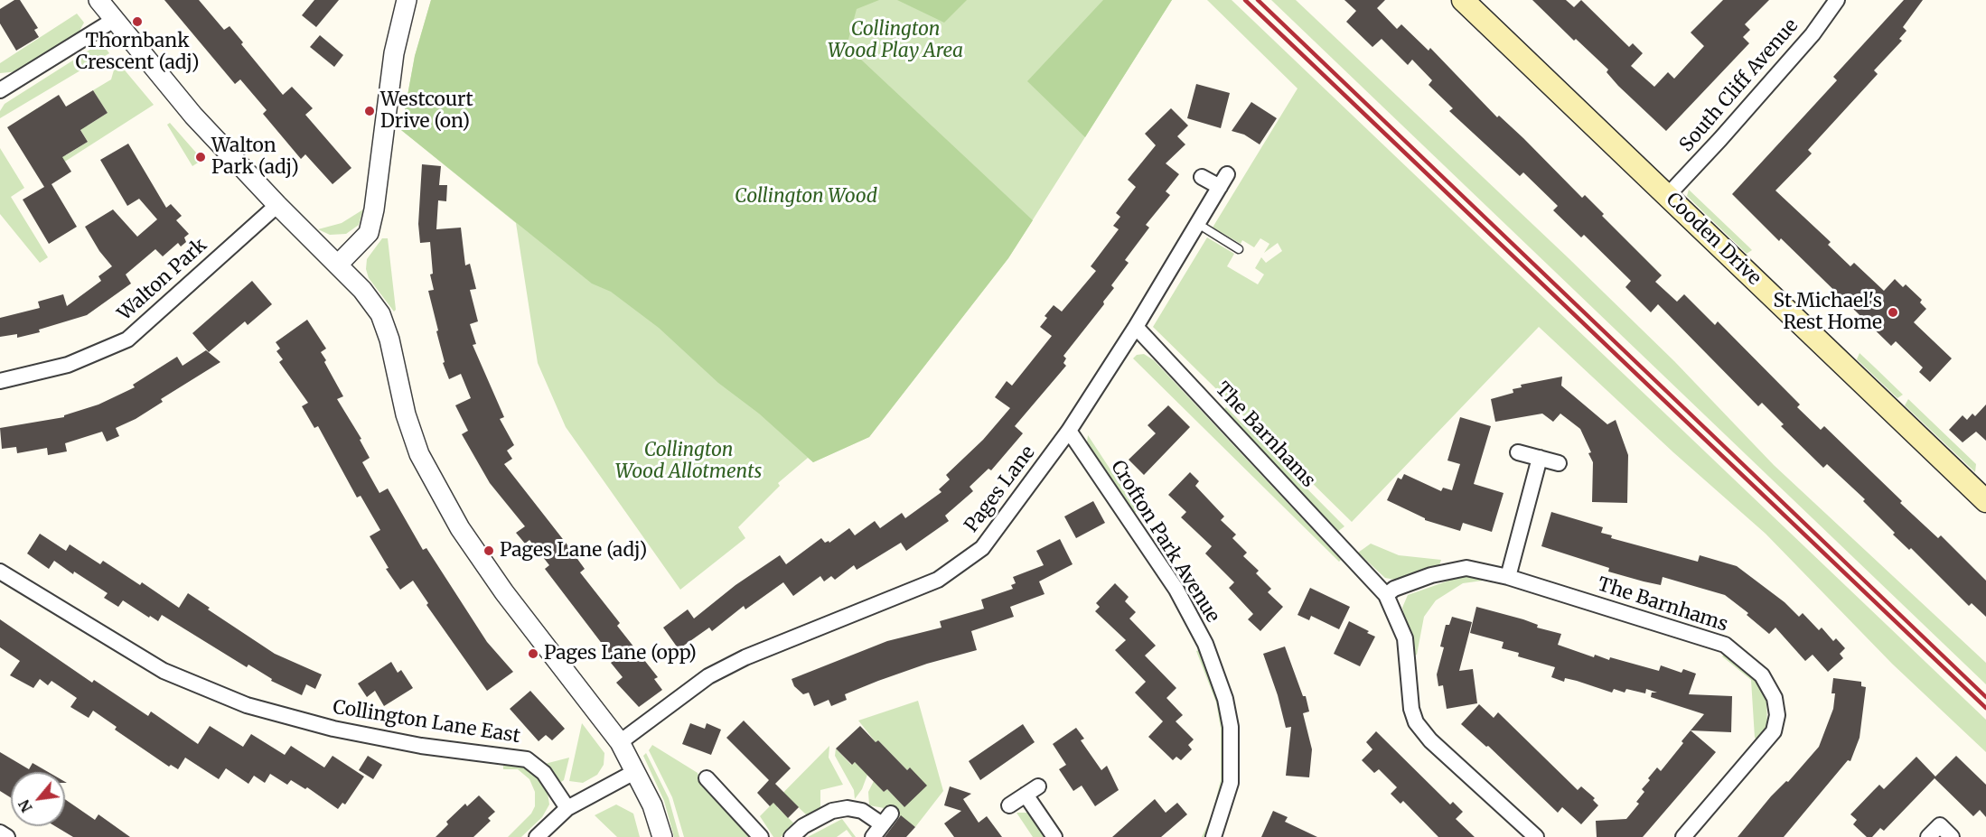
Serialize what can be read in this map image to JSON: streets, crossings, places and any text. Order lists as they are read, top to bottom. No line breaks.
{"streets":{"main road":["Cooden Drive"],"street":["South Cliff Avenue","Walton Park","The Barnhams","Pages Lane","Crofton Park Avenue","Collington Lane East"]},"crossings":[["South Cliff Avenue","Cooden Drive"],["The Barnhams","Pages Lane"],["Pages Lane","Crofton Park Avenue"]],"parks":["Collington Wood Play Area","Collington Wood","Collington Wood Allotments"],"places":["Thornbank Crescent (adj)","Westcourt Drive (on)","Walton Park (adj)","St Michael's Rest Home","Pages Lane (adj)","Pages Lane (opp)"],"north":"bottom left"}
